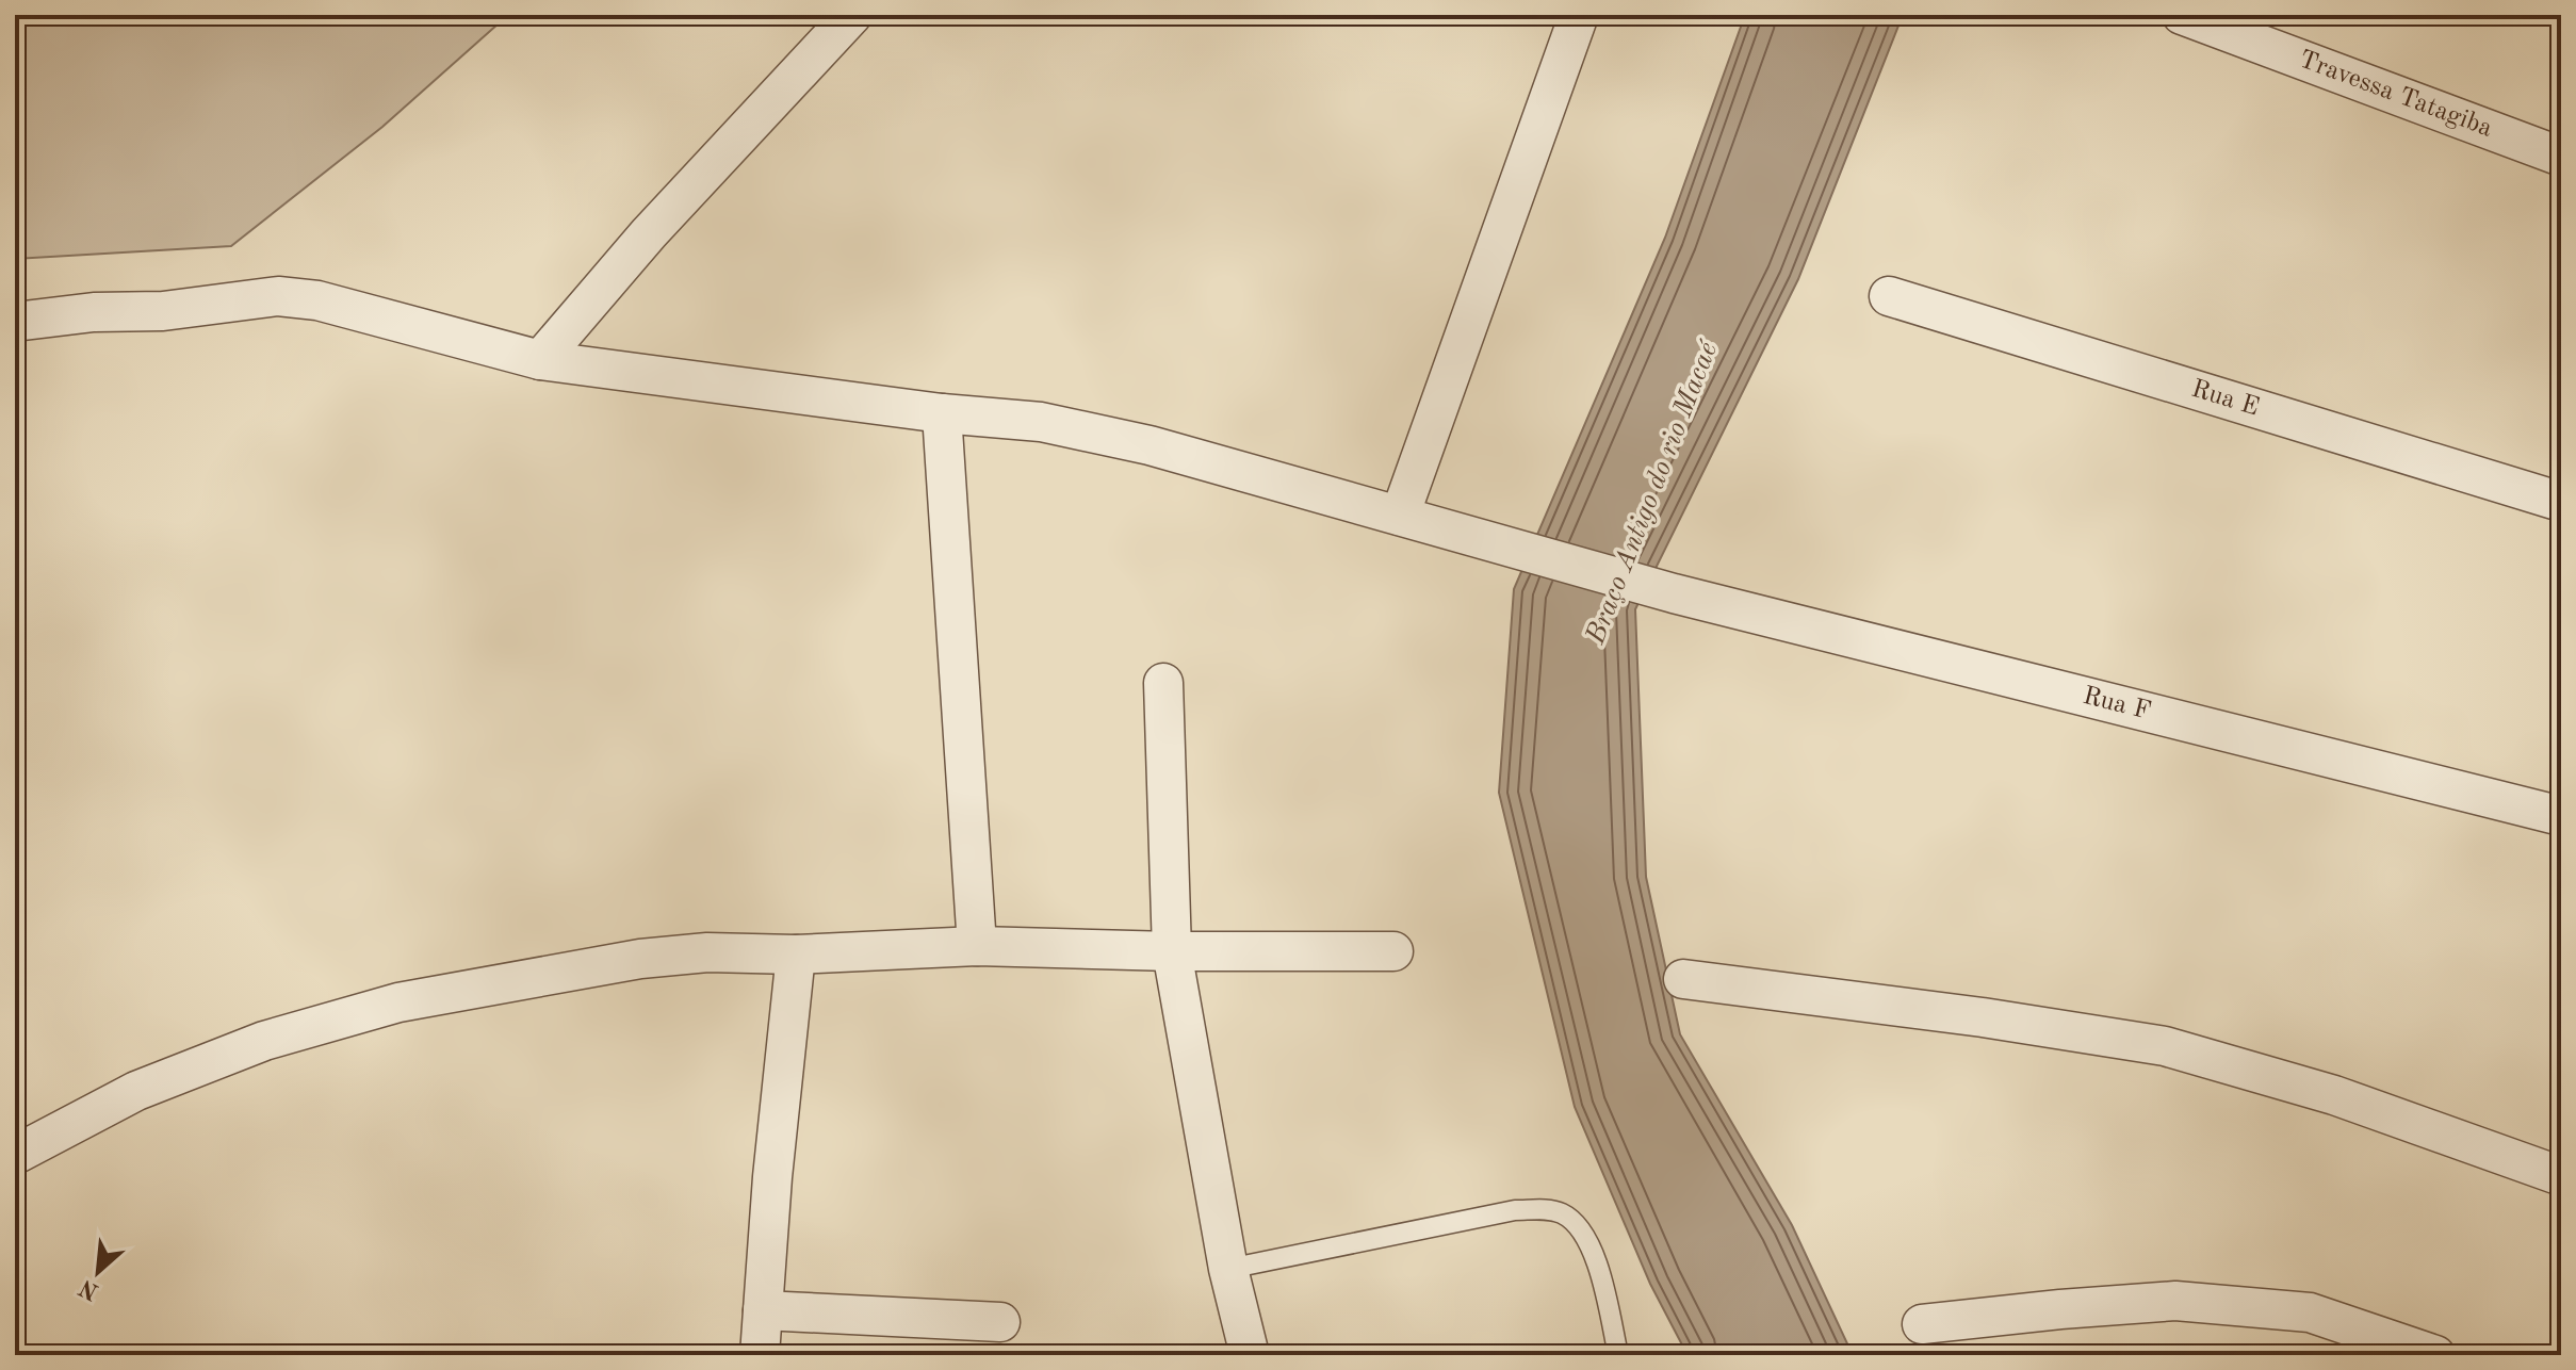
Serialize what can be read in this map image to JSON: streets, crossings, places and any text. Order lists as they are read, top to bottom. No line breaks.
{"streets":{"street":["Travessa Tatagiba","Rua E","Rua F"]},"water":["Braço Antigo do rio Macaé"],"north":"bottom left"}
